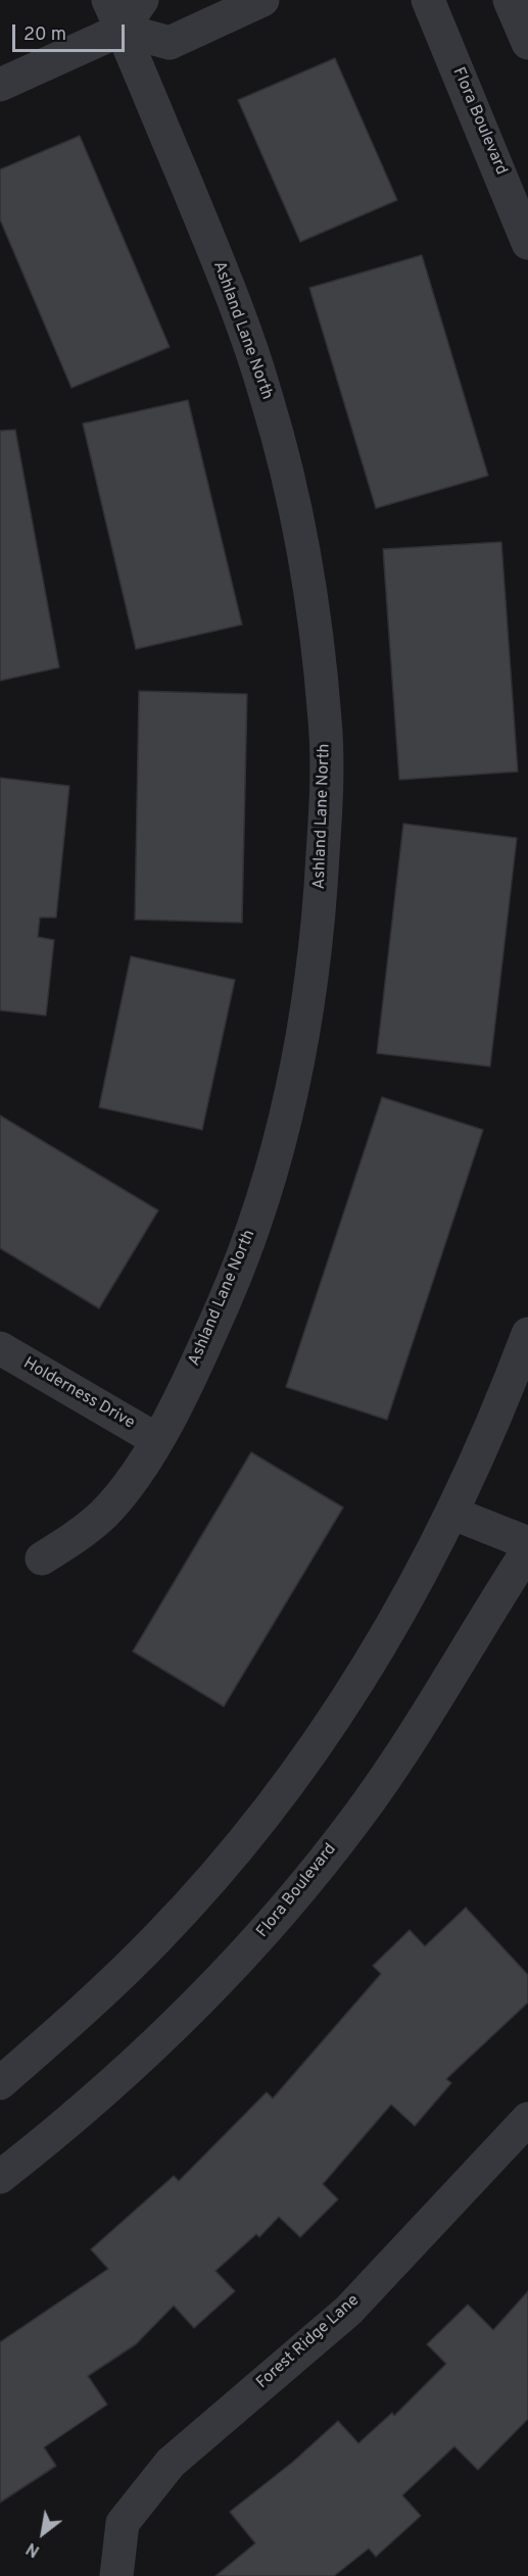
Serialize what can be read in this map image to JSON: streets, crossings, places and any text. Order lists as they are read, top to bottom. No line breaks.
{"streets":{"street":["Flora Boulevard","Ashland Lane North","Holderness Drive","Forest Ridge Lane"]},"crossings":[["Ashland Lane North","Holderness Drive"]],"scale_bar":"20 m","north":"bottom left"}
